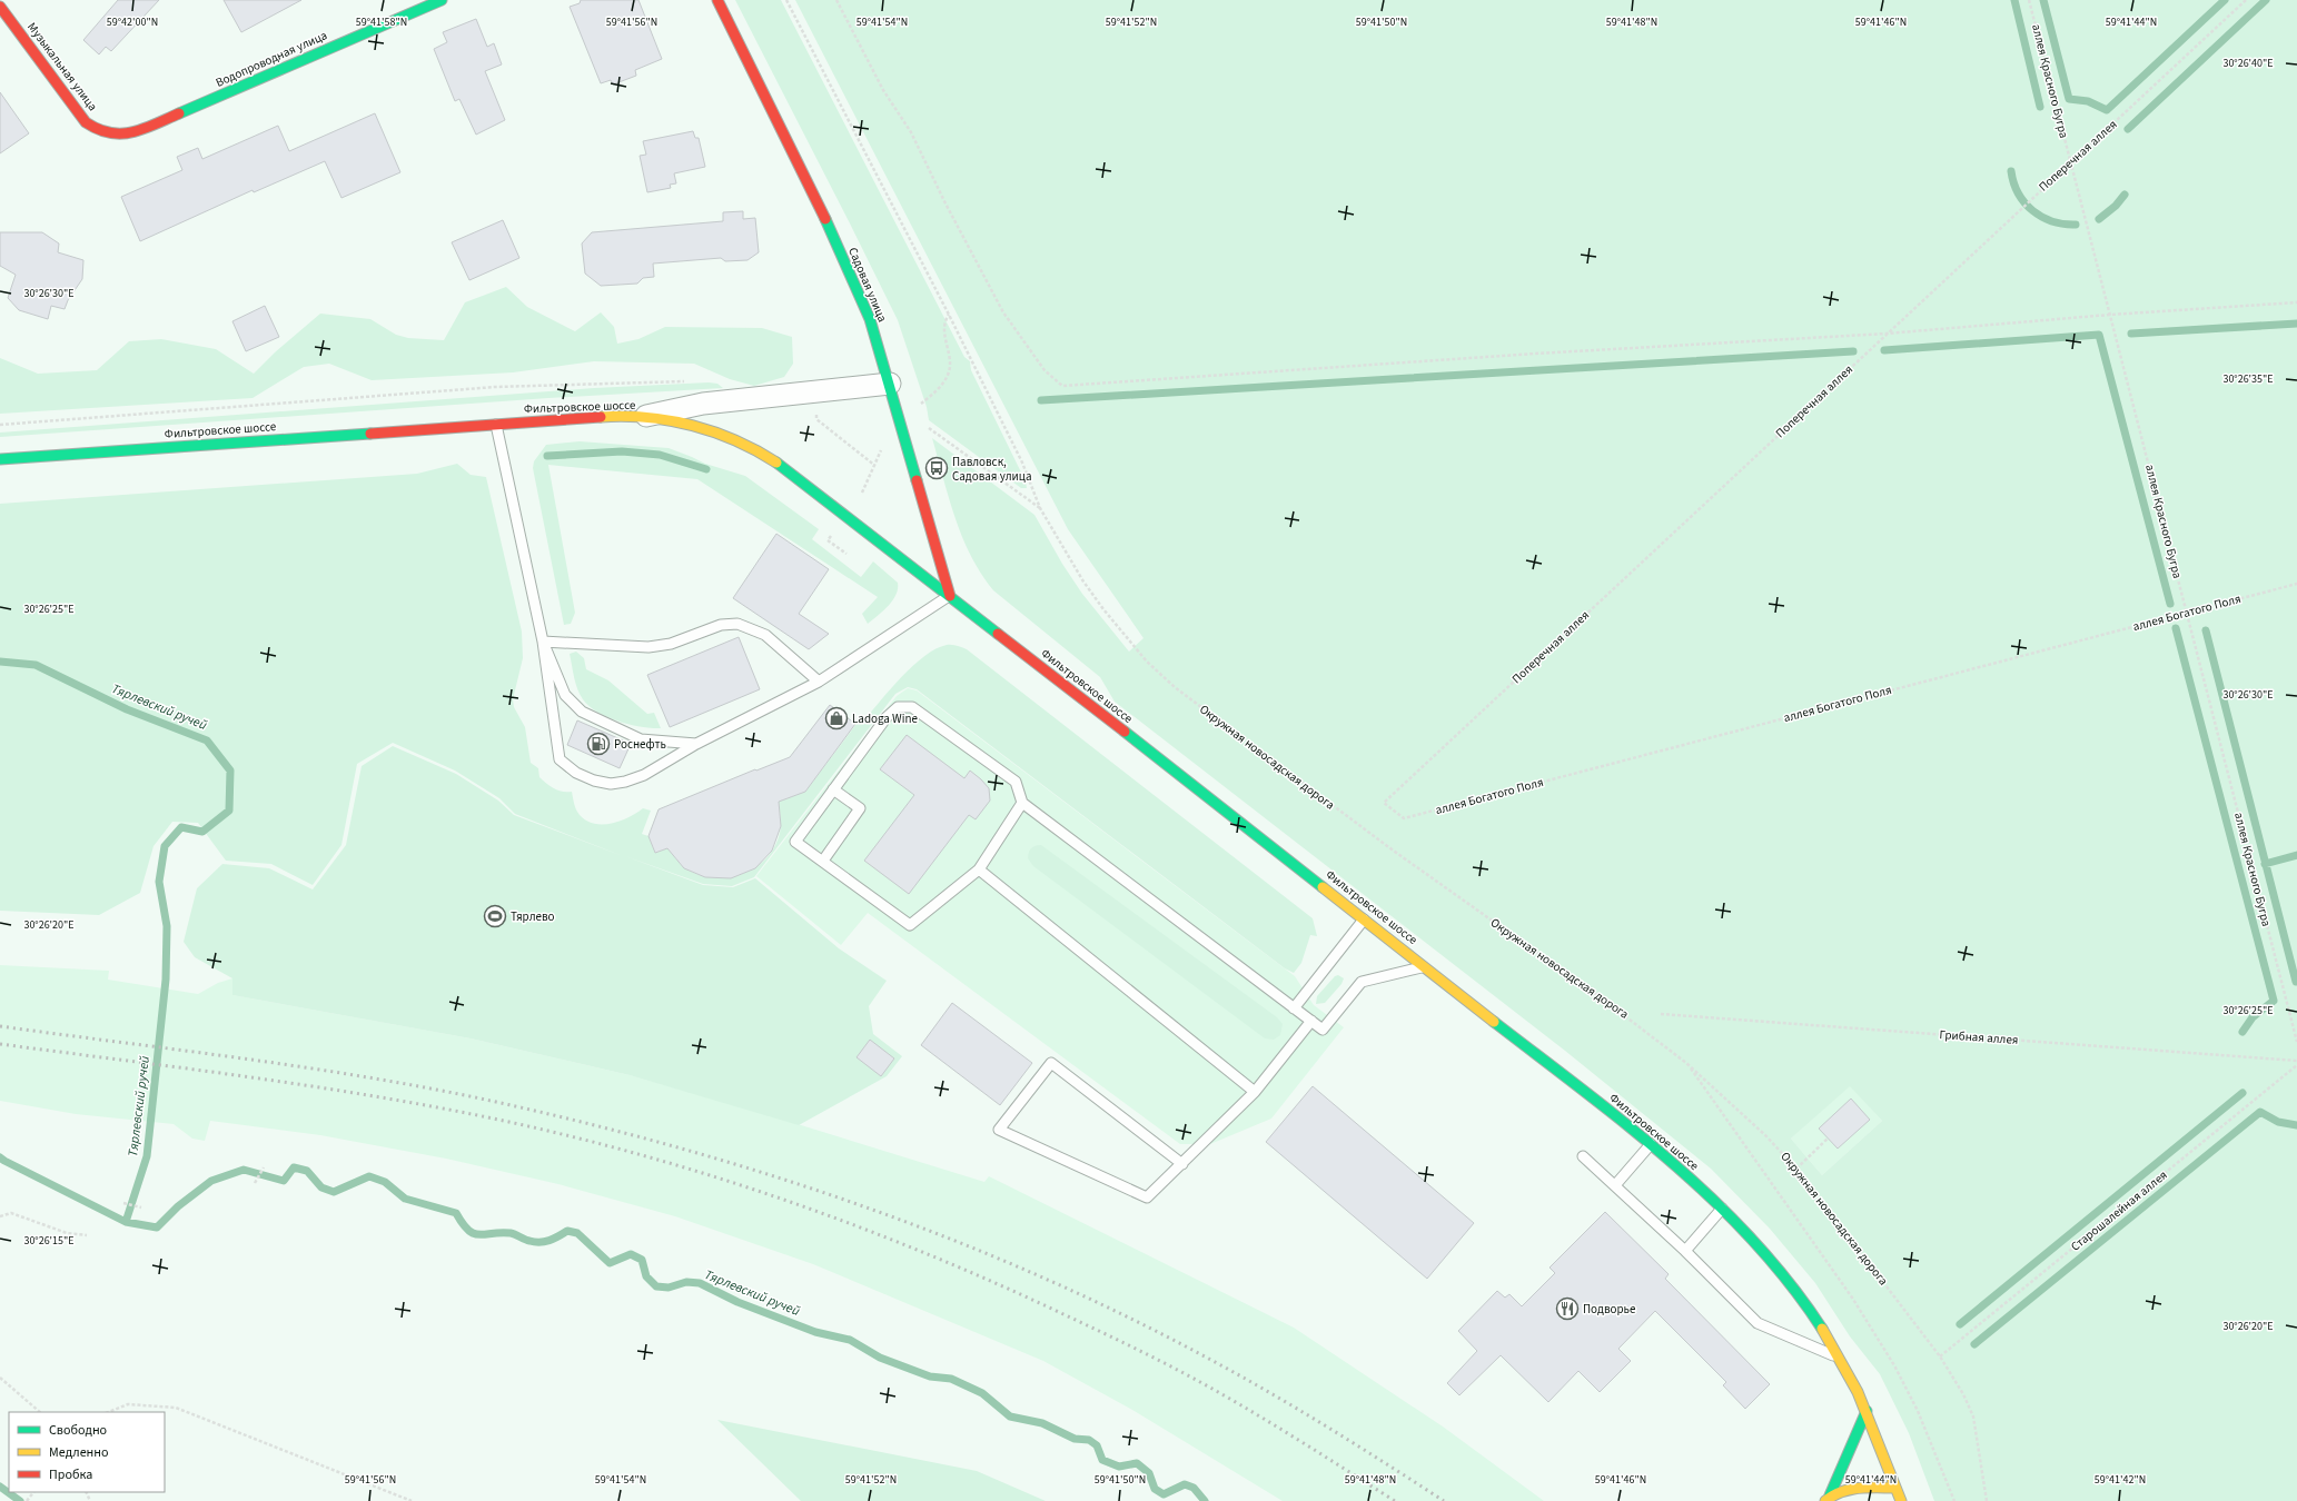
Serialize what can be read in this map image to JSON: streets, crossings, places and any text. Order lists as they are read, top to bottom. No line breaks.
{"streets":{"main road":["Водопроводная улица","Музыкальная улица","Садовая улица","Фильтровское шоссе"],"path":["аллея Красного Бугра","Поперечная аллея","аллея Богатого Поля","Окружная новосадская дорога","Грибная аллея","Старошалейная аллея"]},"crossings":[["Водопроводная улица","Музыкальная улица"],["аллея Красного Бугра","Поперечная аллея"],["аллея Красного Бугра","аллея Богатого Поля"],["Поперечная аллея","аллея Богатого Поля"],["Садовая улица","Фильтровское шоссе"],["Окружная новосадская дорога","Старошалейная аллея"]],"water":["Тярлевский ручей"],"places":{"bus stop":["Павловск, Садовая улица"],"shop":["Ladoga Wine"],"fuel station":["Роснефть"],"sports":["Тярлево"],"restaurant":["Подворье"]},"legend":["Свободно","Медленно","Пробка"],"coordinates":["59°41'58\"N","59°41'56\"N","59°41'54\"N","59°41'52\"N","59°41'50\"N","59°41'48\"N","59°41'46\"N","59°41'44\"N","59°42'00\"N","30°26'40\"E","30°26'30\"E","30°26'35\"E","30°26'25\"E","30°26'20\"E","30°26'15\"E","59°41'42\"N"]}
